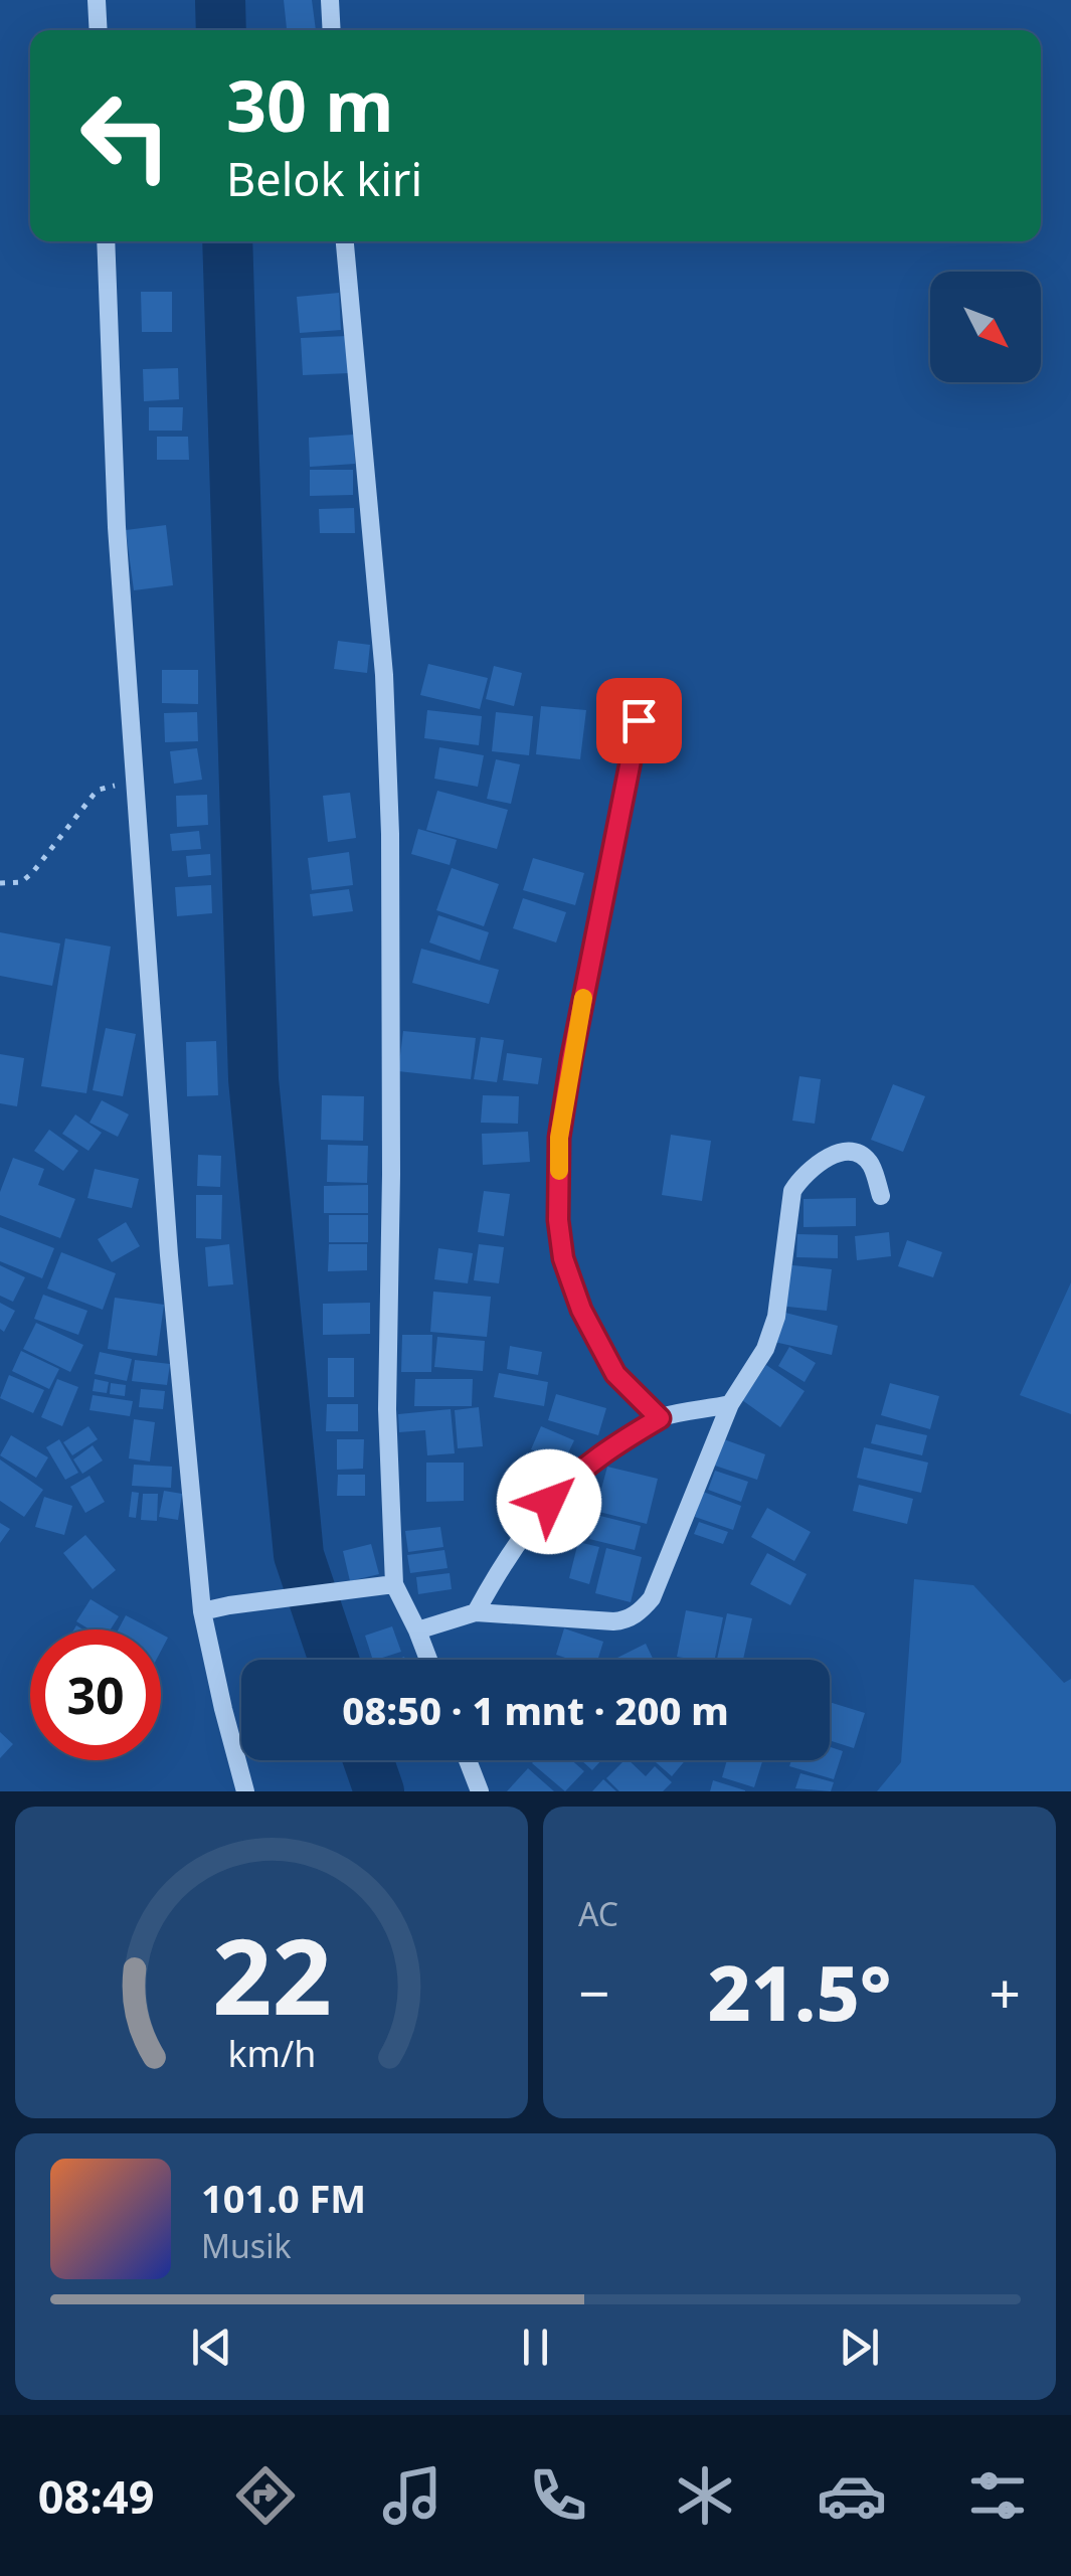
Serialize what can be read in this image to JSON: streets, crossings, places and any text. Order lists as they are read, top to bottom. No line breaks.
{"north":"bottom right","page":{"turn":["30 m","Belok kiri"],"limit":"30","trip":"08:50 · 1 mnt · 200 m","tile":"AC","heat":["−","21.5°","+"],"song":["101.0 FM","Musik"],"tabs":"08:49","gauge":["22","km/h"]}}
